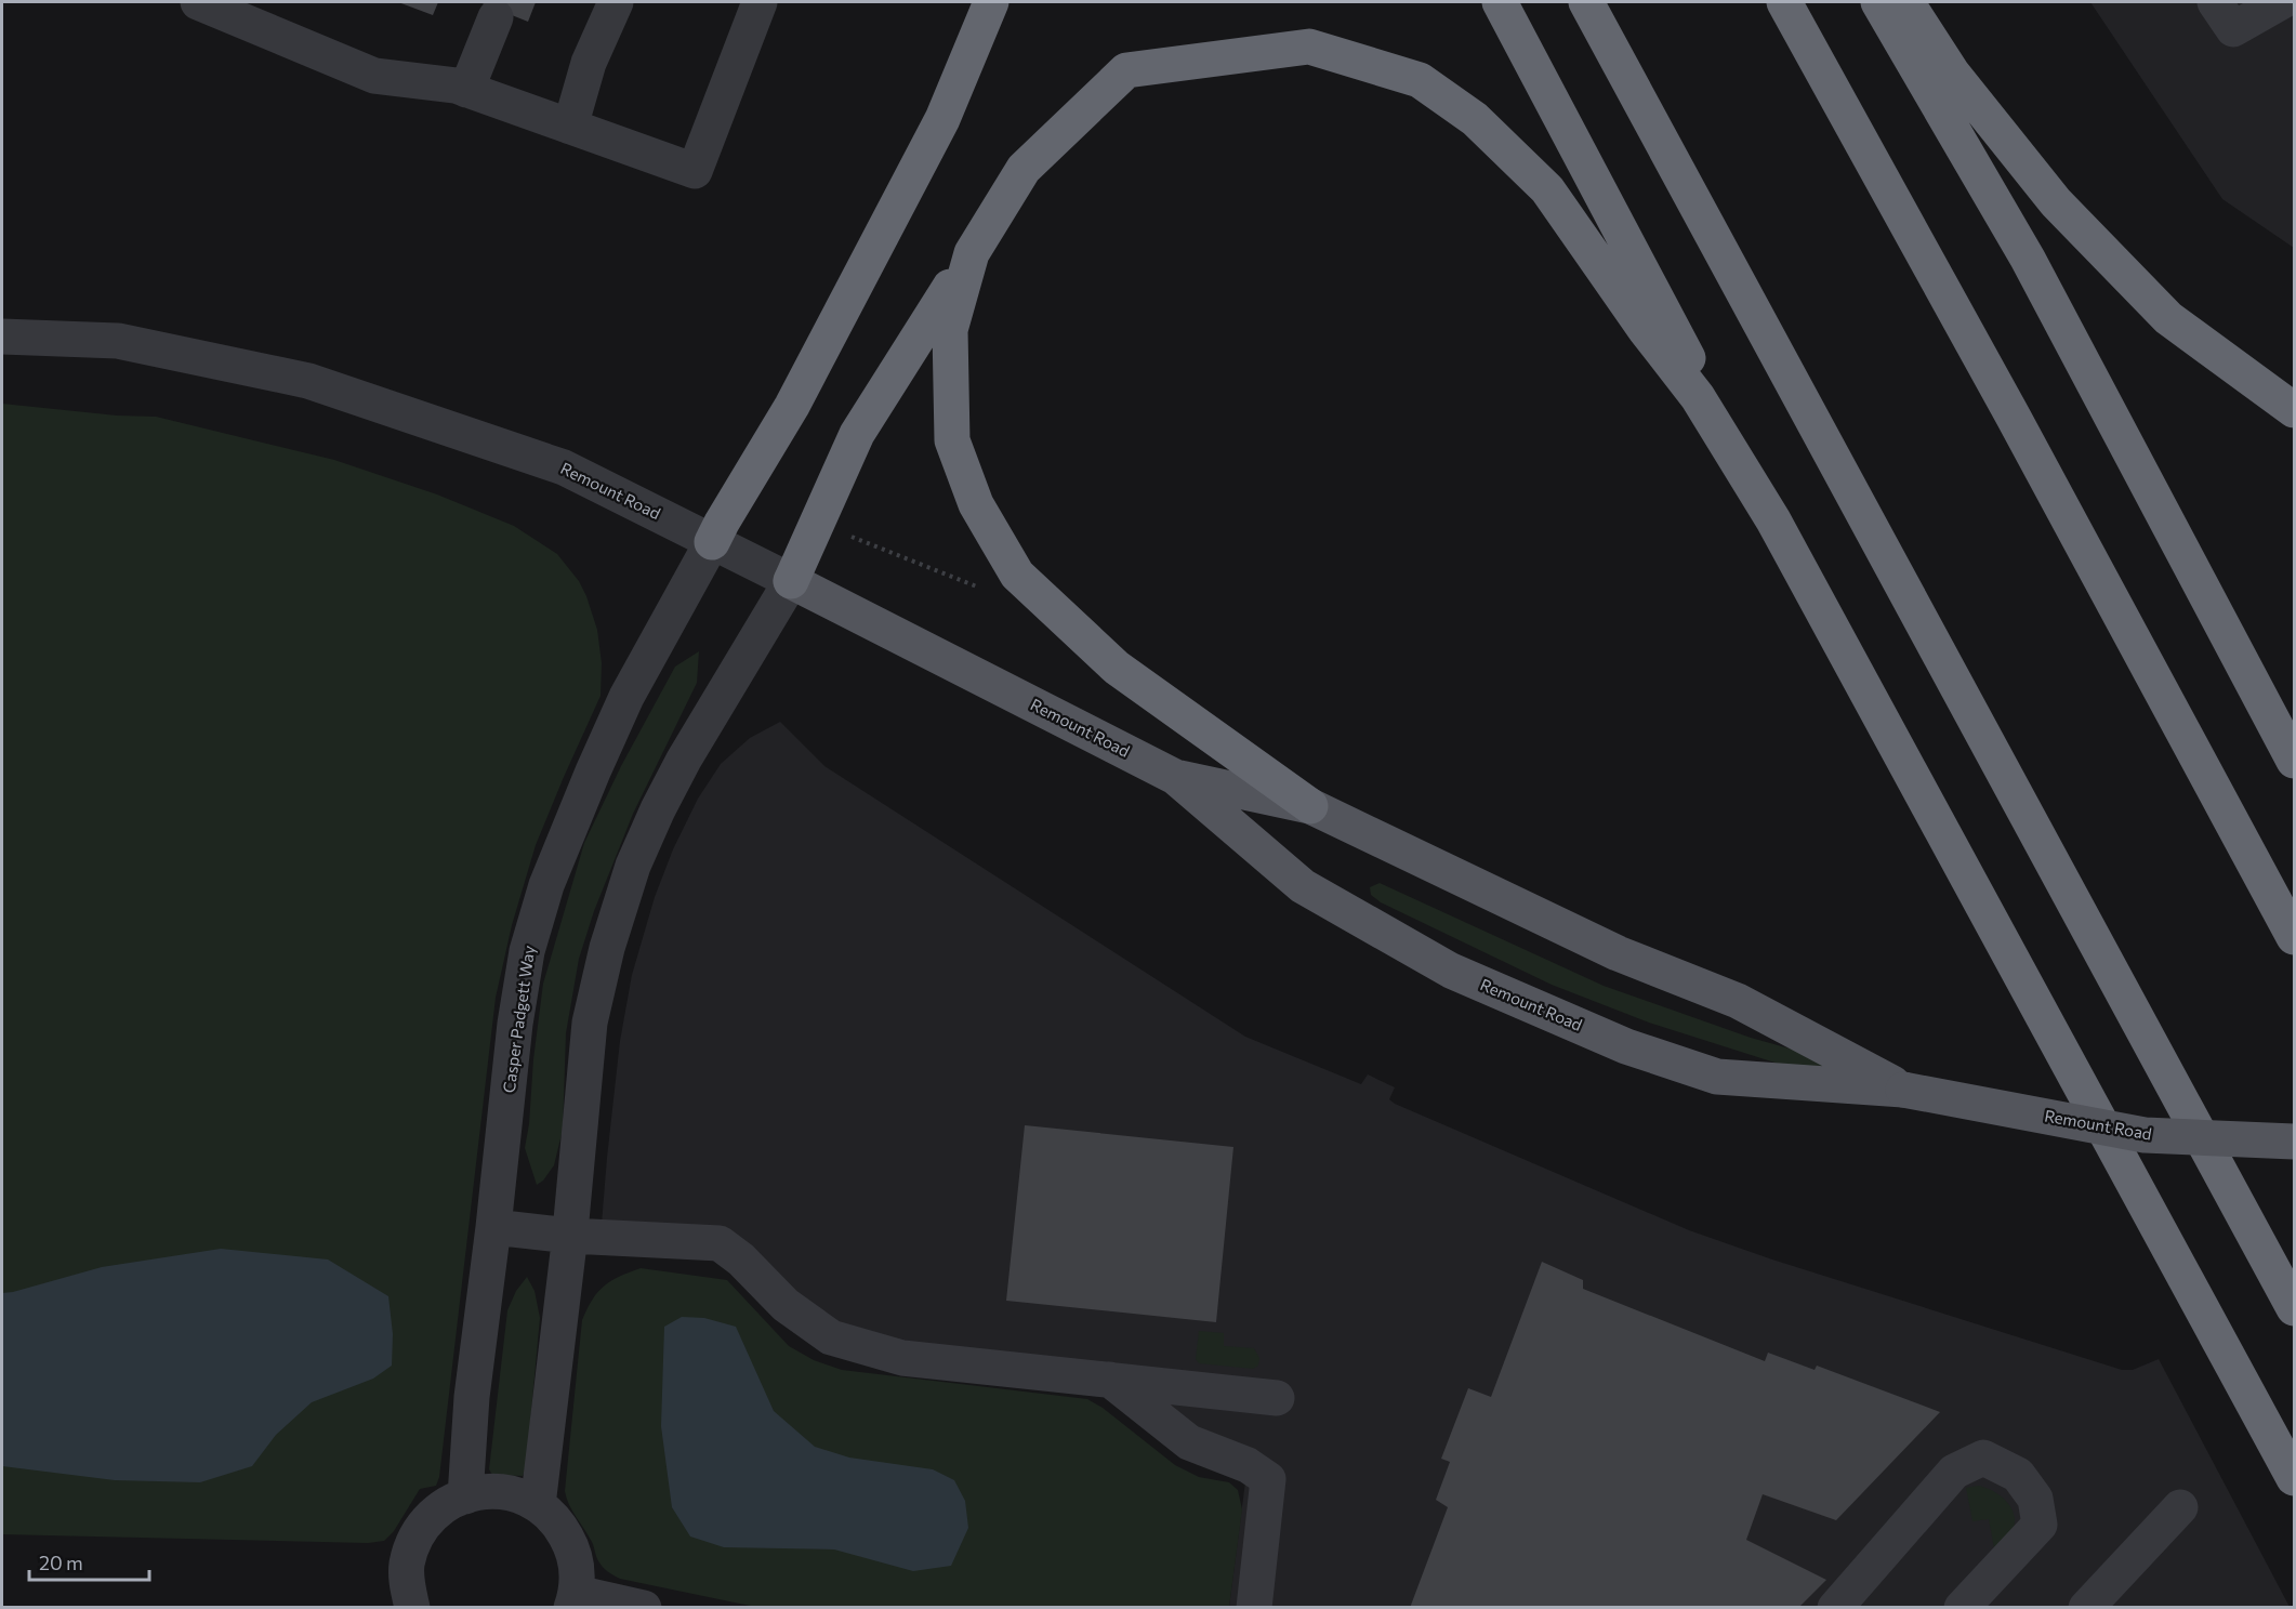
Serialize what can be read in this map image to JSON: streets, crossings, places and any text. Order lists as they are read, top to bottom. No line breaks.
{"streets":{"main road":["Remount Road"],"street":["Casper Padgett Way"]},"crossings":[["Remount Road","Casper Padgett Way"]],"scale_bar":"20 m"}
